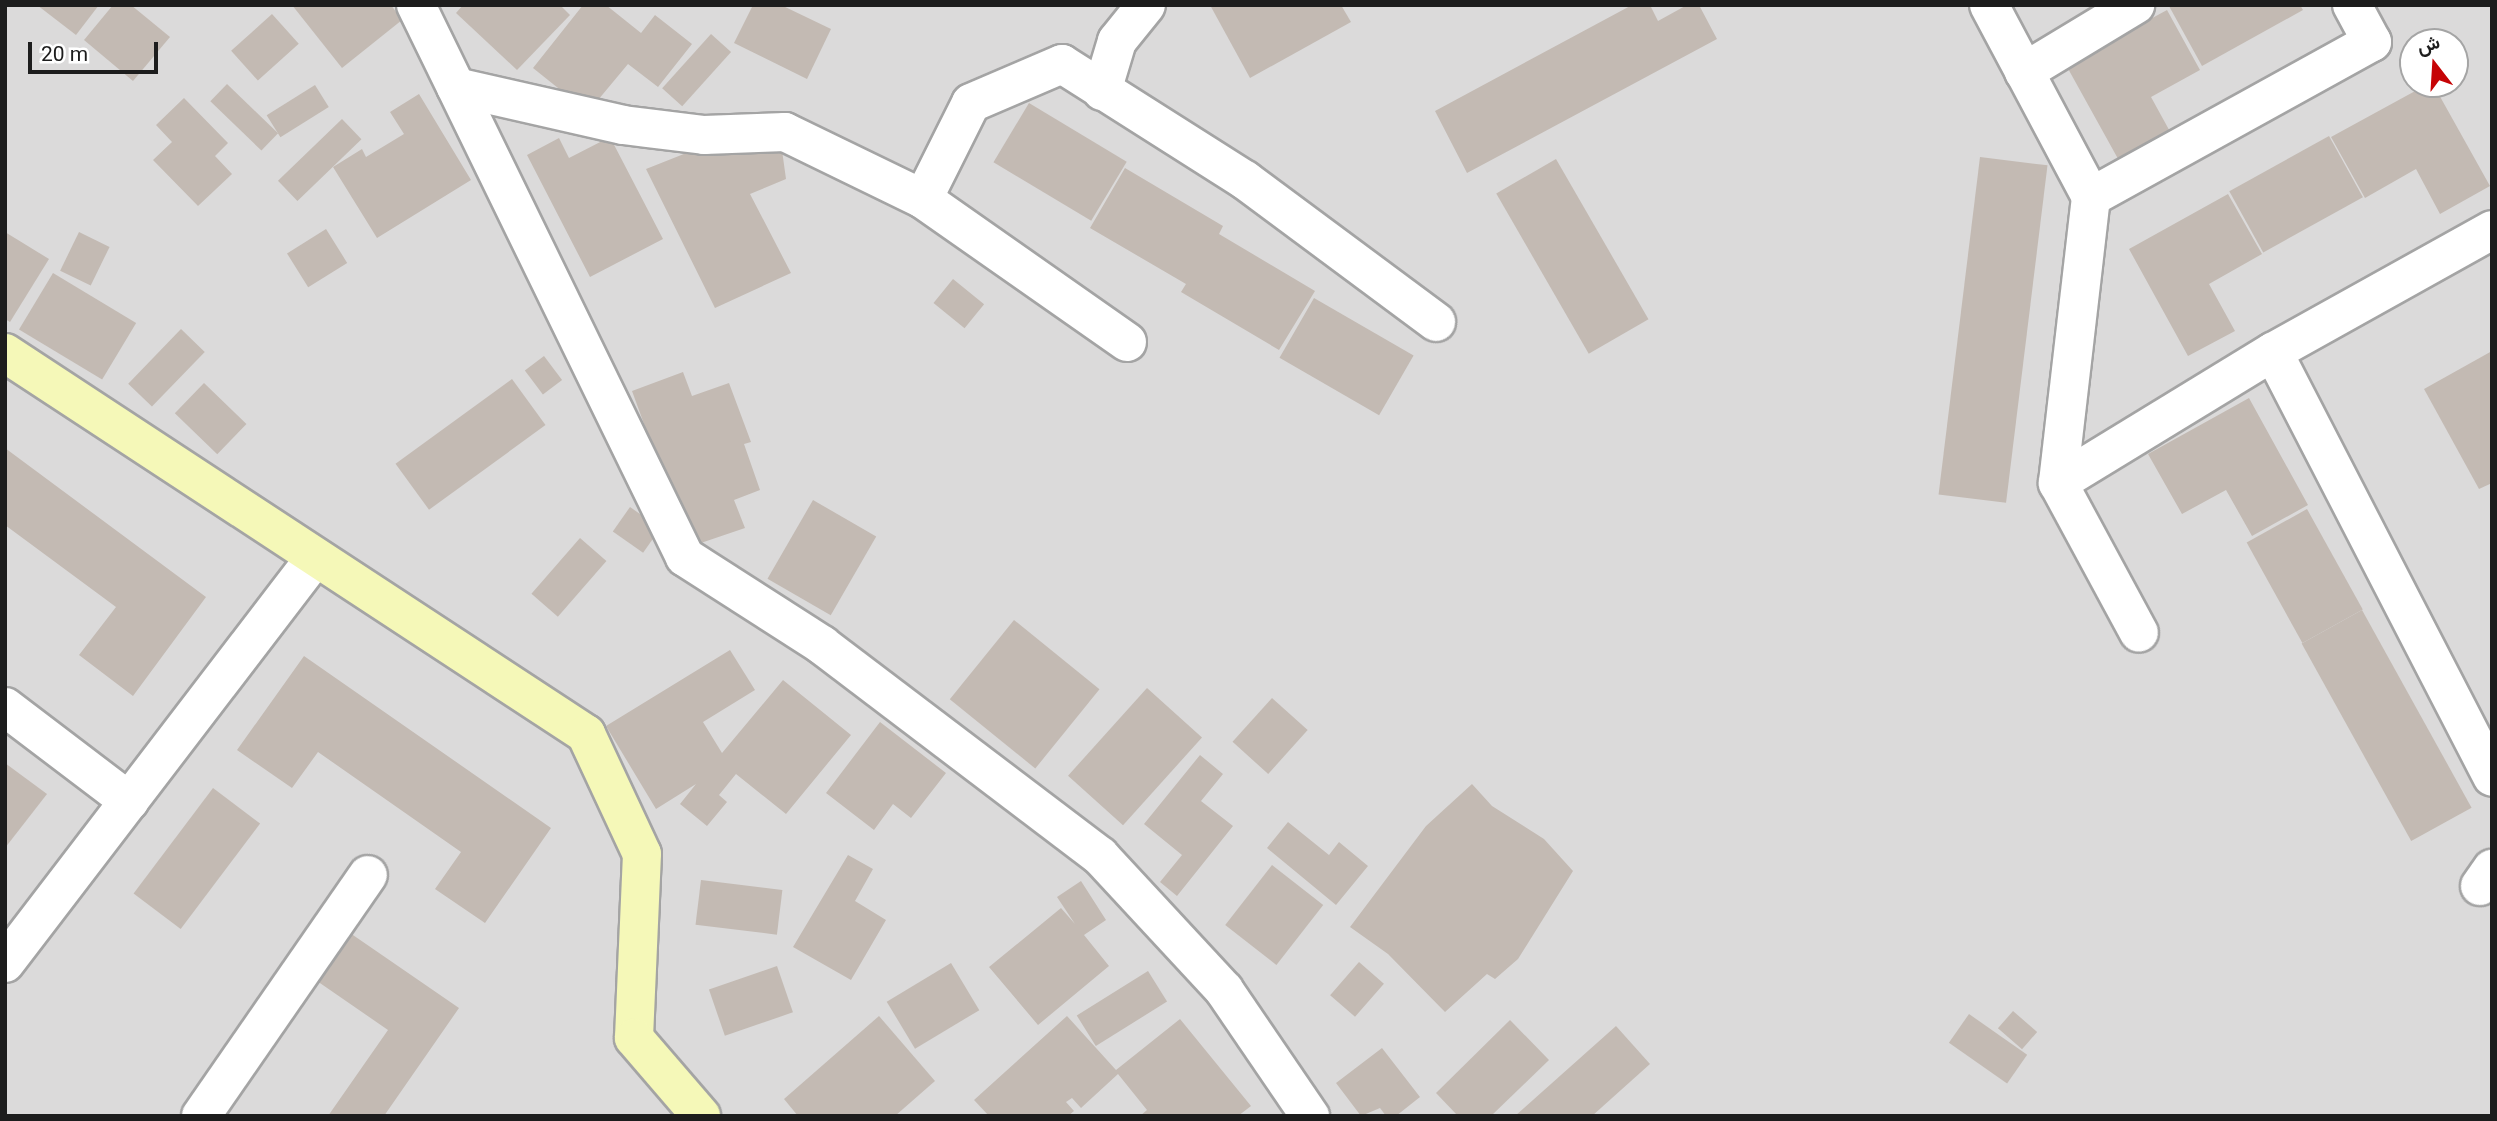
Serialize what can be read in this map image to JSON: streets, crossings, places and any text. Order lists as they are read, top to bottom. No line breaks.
{"scale_bar":"20 m","north":"top"}
